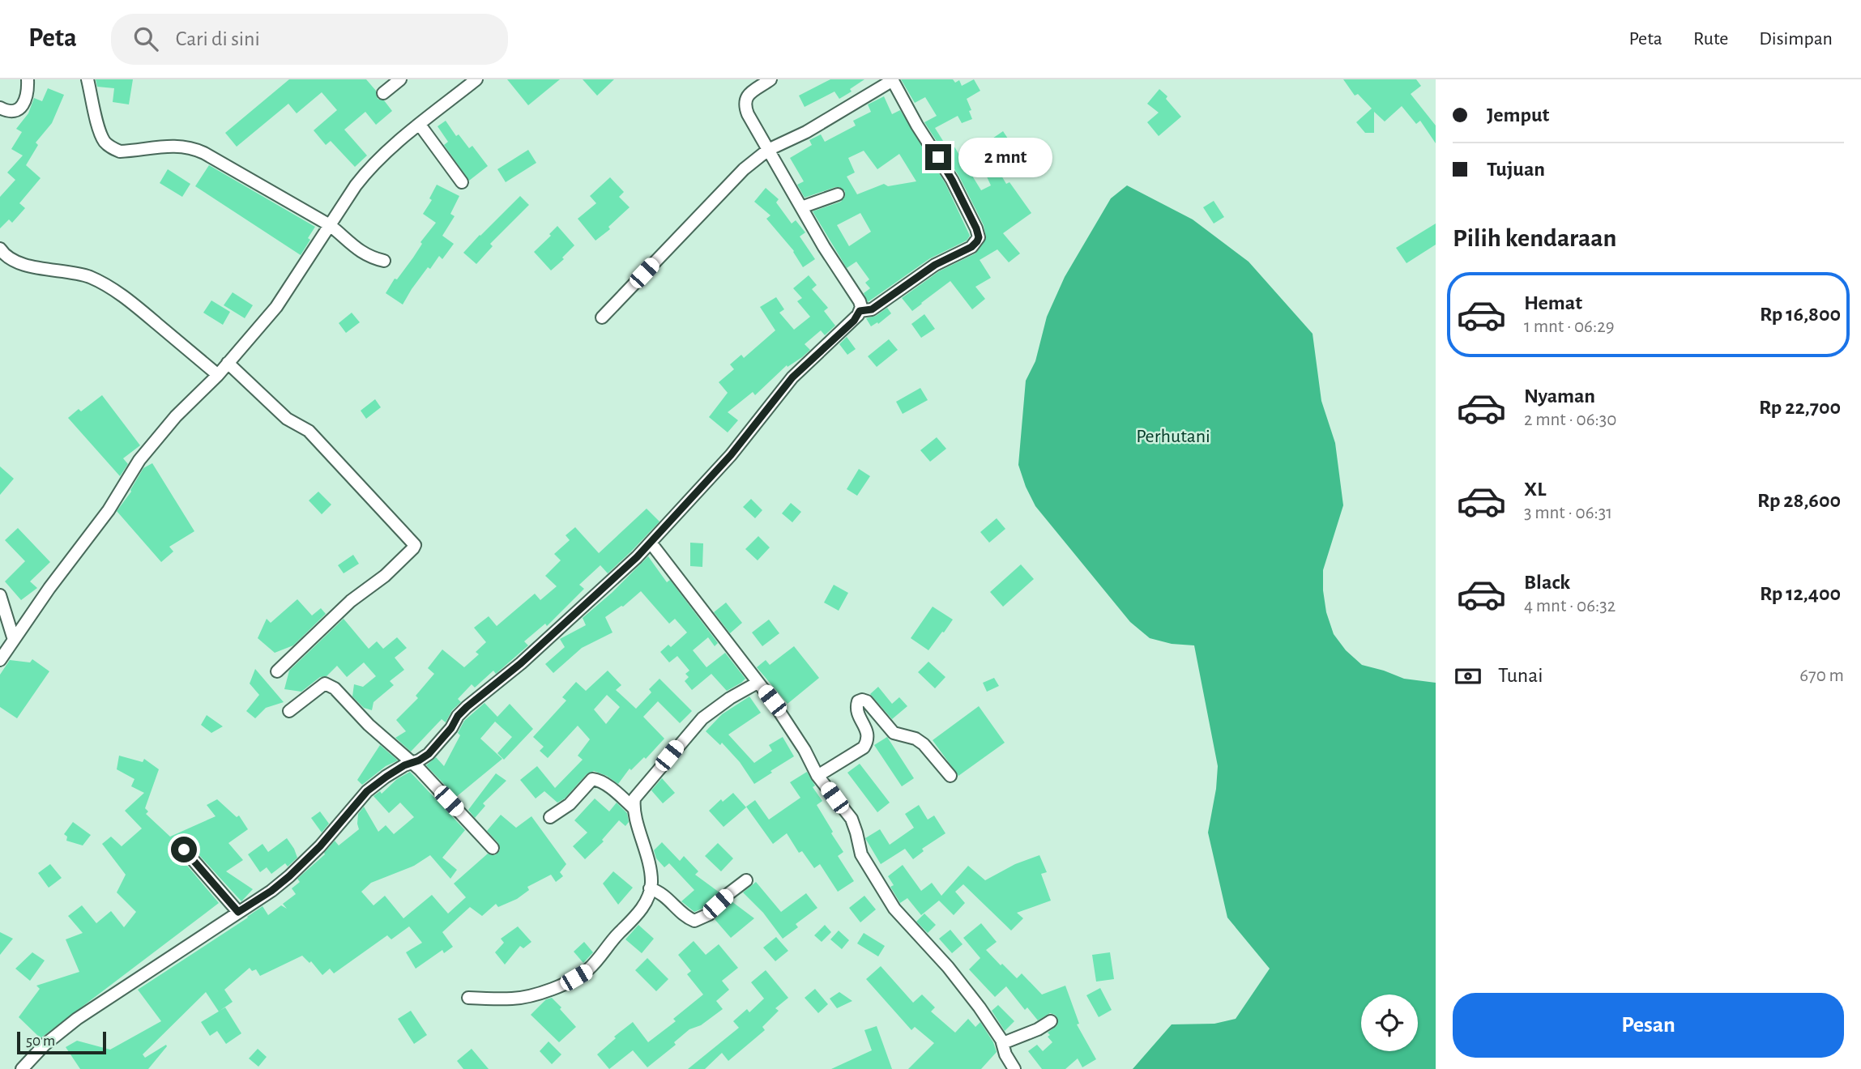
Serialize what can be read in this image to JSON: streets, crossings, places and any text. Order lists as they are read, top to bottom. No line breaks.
{"parks":["Perhutani"],"scale_bar":"50 m","page":{"header":"Peta","search":"Cari di sini","nav":["Peta","Rute","Disimpan"],"banner":["Jemput","Tujuan"],"bubble":"2 mnt","heading":"Pilih kendaraan","list":[{"name":"Hemat","note":"1 mnt · 06:29","value":"Rp 16,800"},{"name":"Nyaman","note":"2 mnt · 06:30","value":"Rp 22,700"},{"name":"XL","note":"3 mnt · 06:31","value":"Rp 28,600"},{"name":"Black","note":"4 mnt · 06:32","value":"Rp 12,400"}],"pay":["Tunai","670 m"],"buttons":"Pesan","scale":"50 m"}}
